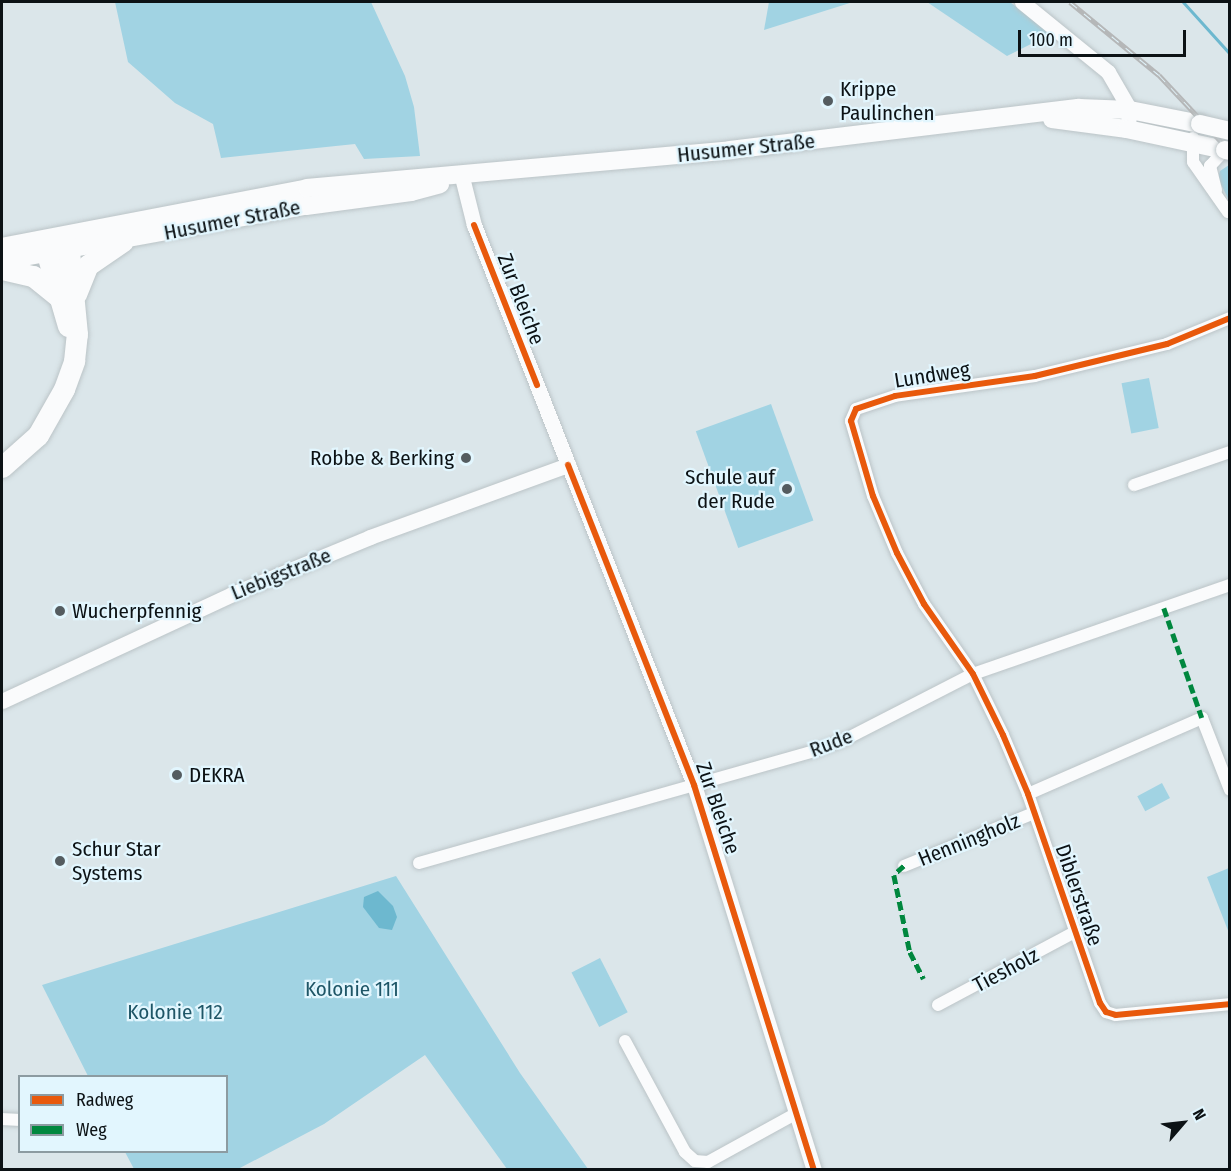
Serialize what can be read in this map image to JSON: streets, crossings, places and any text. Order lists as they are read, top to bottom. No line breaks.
{"streets":{"main road":["Husumer Straße"],"street":["Zur Bleiche","Lundweg","Liebigstraße","Rude","Henningholz","Diblerstraße","Tiesholz"]},"crossings":[["Husumer Straße","Zur Bleiche"],["Zur Bleiche","Liebigstraße"],["Zur Bleiche","Rude"],["Lundweg","Rude"],["Lundweg","Diblerstraße"],["Rude","Diblerstraße"],["Henningholz","Diblerstraße"],["Diblerstraße","Tiesholz"]],"parks":["Kolonie 111","Kolonie 112"],"places":["Krippe Paulinchen","Robbe & Berking","Schule auf der Rude","Wucherpfennig","DEKRA","Schur Star Systems"],"legend":["Radweg","Weg"],"scale_bar":"100 m","north":"top right"}
